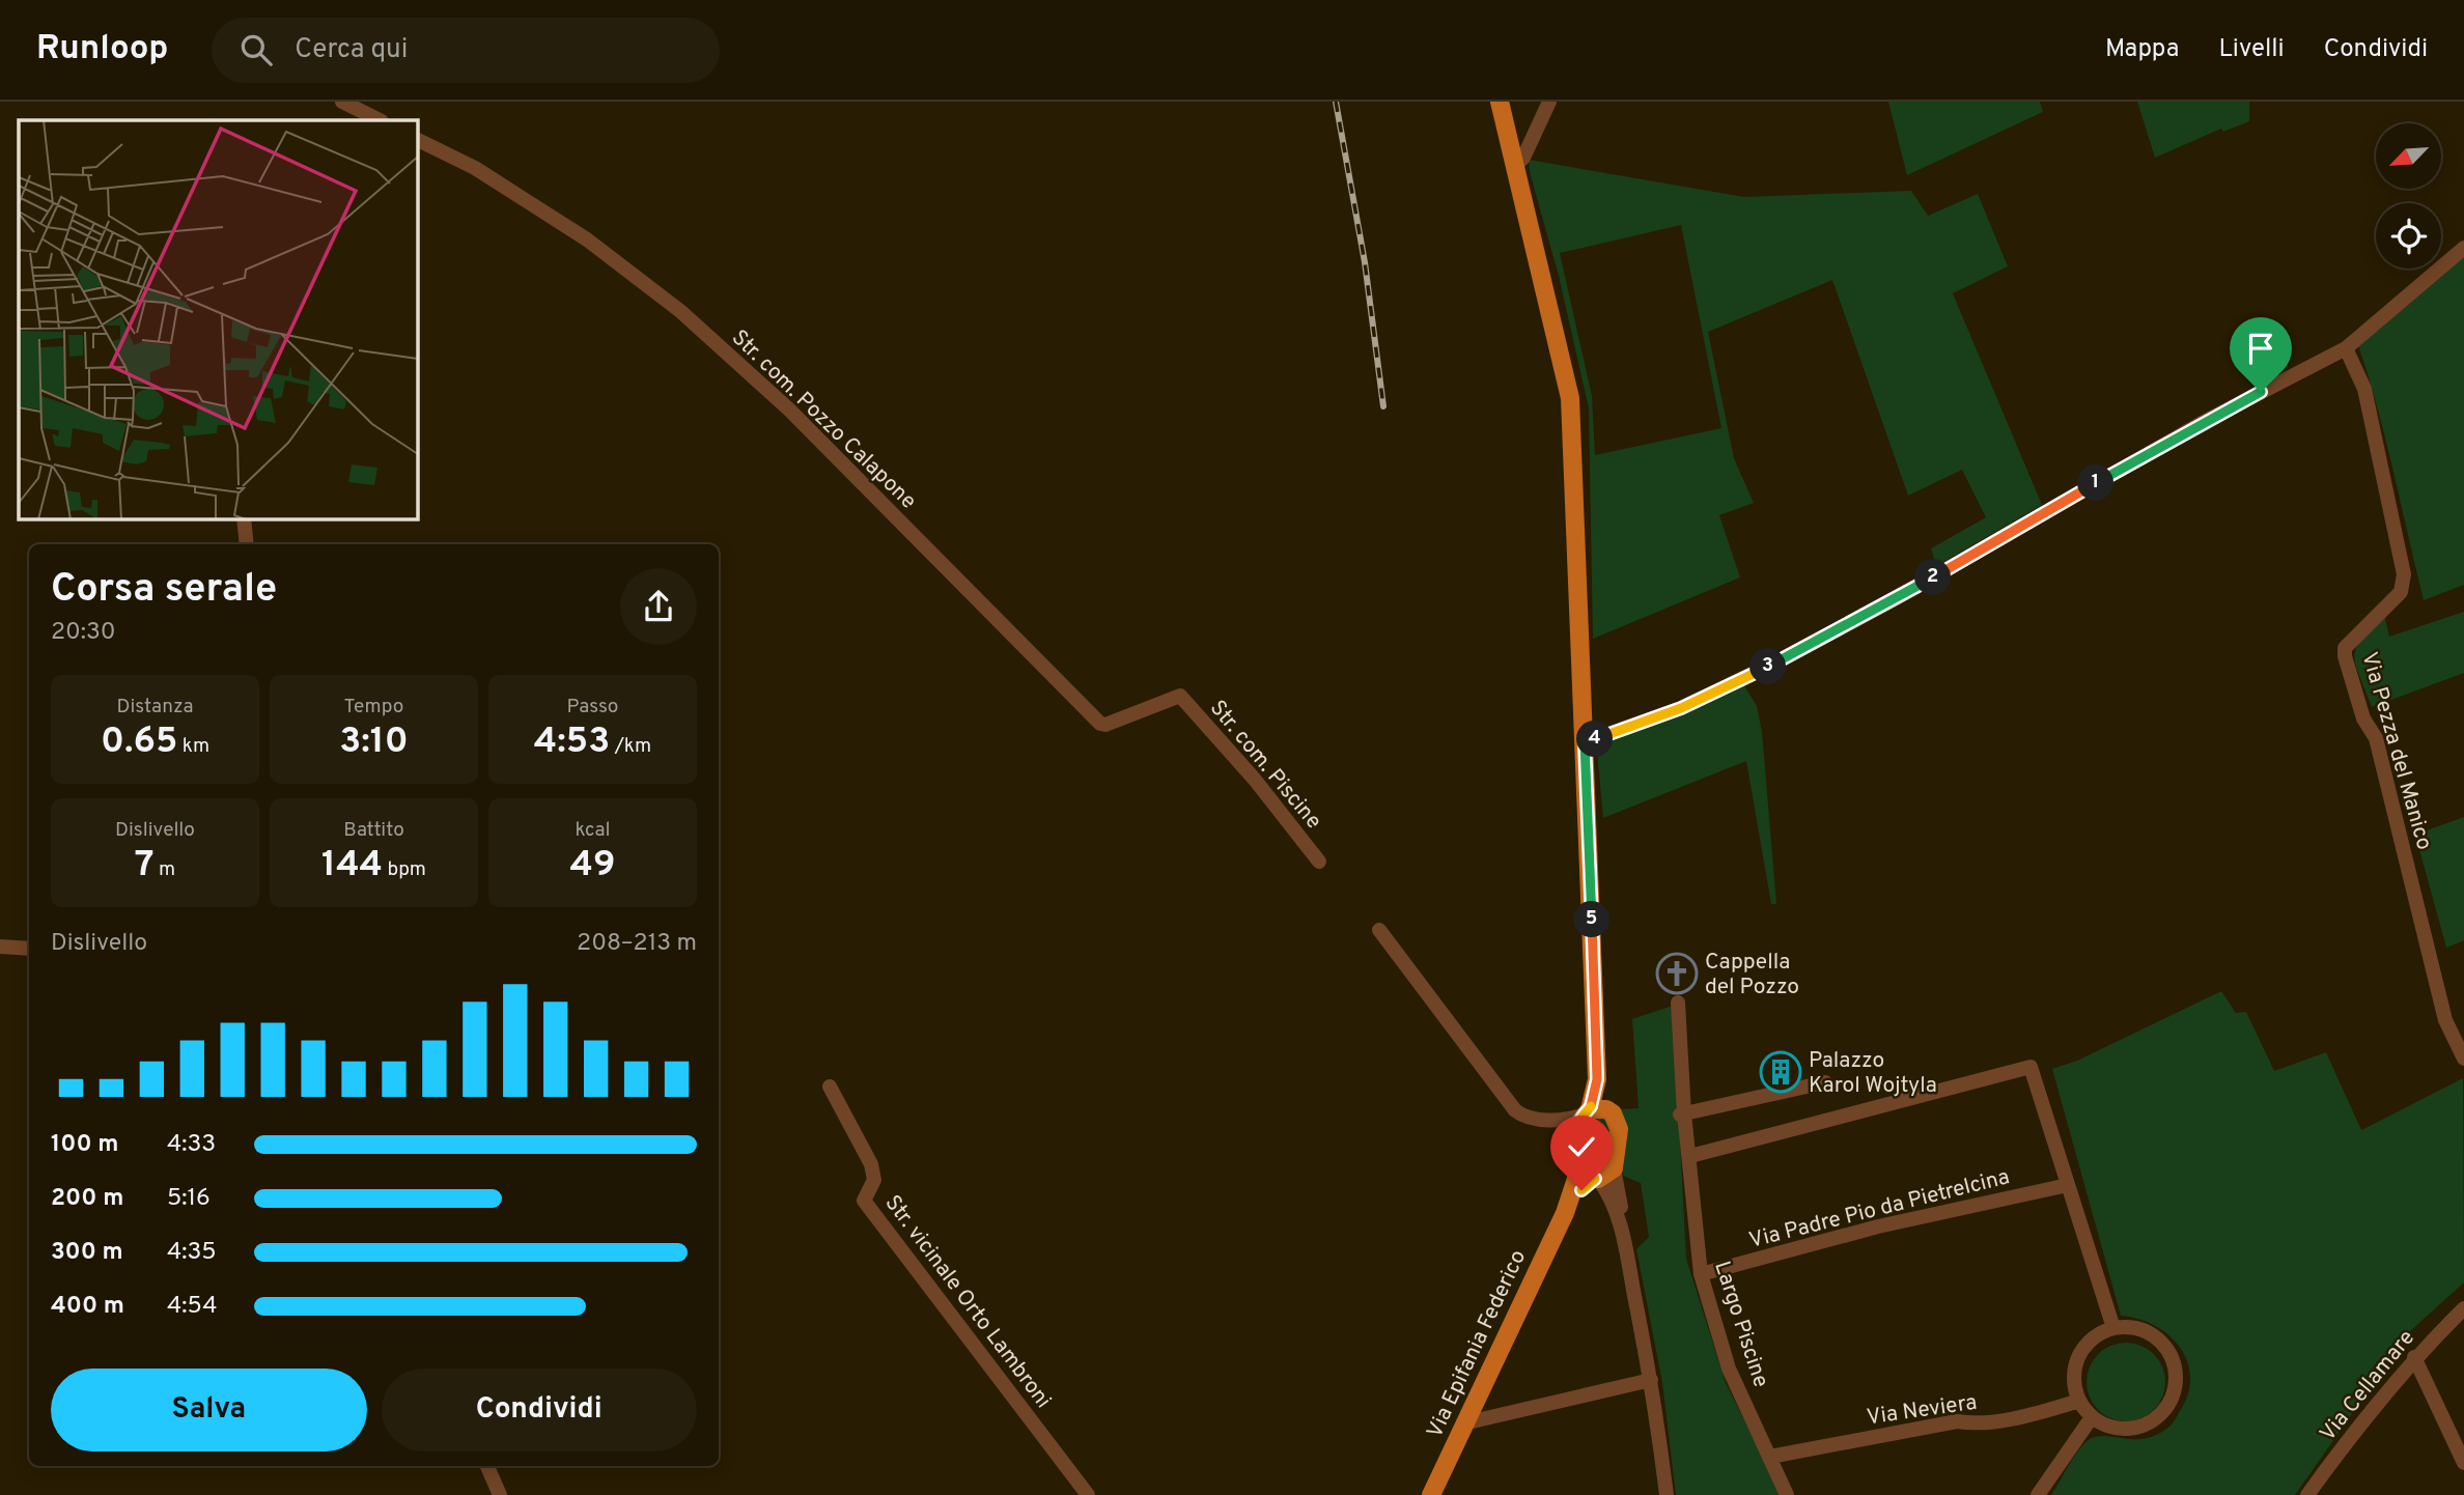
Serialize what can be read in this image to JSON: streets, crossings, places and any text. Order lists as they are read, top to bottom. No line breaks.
{"streets":{"main road":["Via Epifania Federico"],"street":["Str. com. Pozzo Calapone","Via Pezza del Manico","Str. com. Piscine","Via Padre Pio da Pietrelcina","Str. vicinale Orto Lambroni","Largo Piscine","Via Cellamare","Via Neviera"]},"crossings":[["Str. com. Pozzo Calapone","Str. com. Piscine"],["Via Padre Pio da Pietrelcina","Largo Piscine"],["Largo Piscine","Via Neviera"]],"places":{"church":["Cappella del Pozzo"],"building":["Palazzo Karol Wojtyla"]},"north":"bottom left","page":{"header":"Runloop","search":"Cerca qui","nav":["Mappa","Livelli","Condividi"],"pins":["1","2","3","4","5"],"heading":["Corsa serale","20:30"],"stats":[["Distanza","0.65 km"],["Tempo","3:10"],["Passo","4:53 /km"],["Dislivello","7 m"],["Battito","144 bpm"],["kcal","49"]],"chart":["Dislivello","208–213 m"],"list":[{"name":"100 m","note":"4:33"},{"name":"200 m","note":"5:16"},{"name":"300 m","note":"4:35"},{"name":"400 m","note":"4:54"}],"buttons":["Salva","Condividi"]}}
